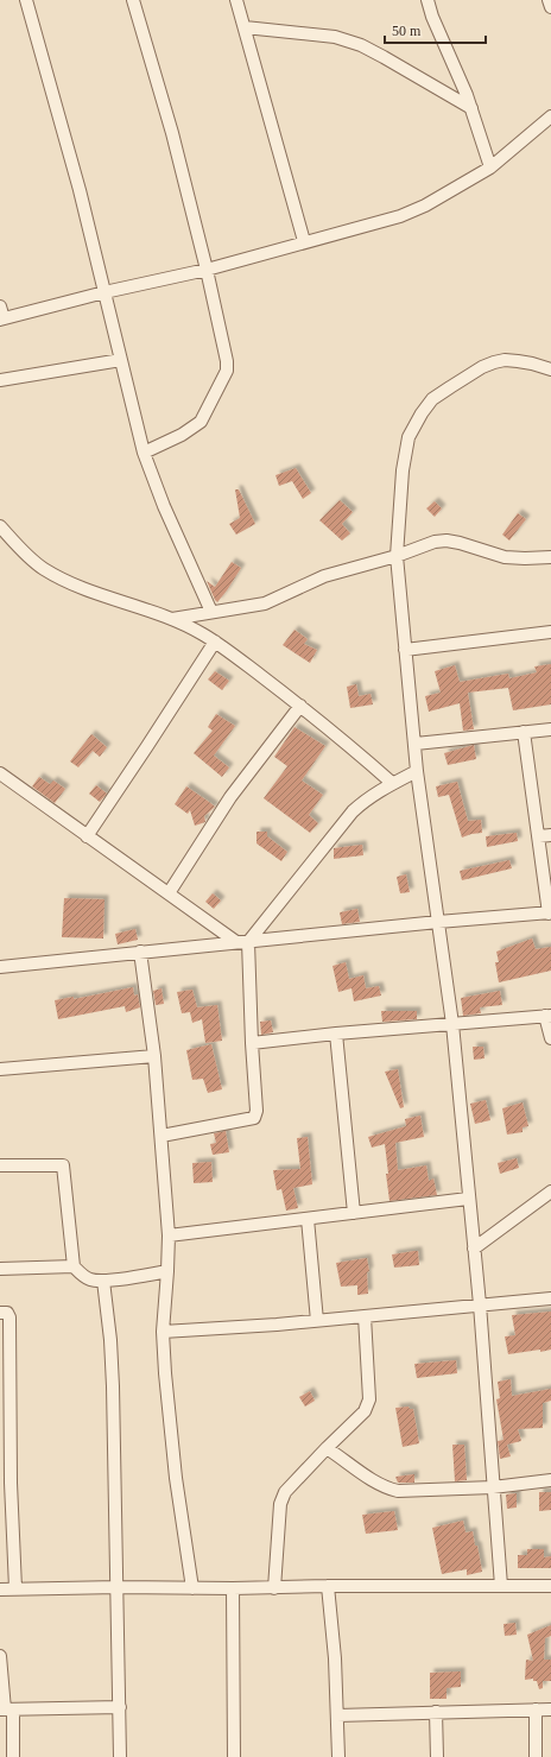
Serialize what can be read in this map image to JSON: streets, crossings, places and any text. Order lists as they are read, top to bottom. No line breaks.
{"scale_bar":"50 m"}
